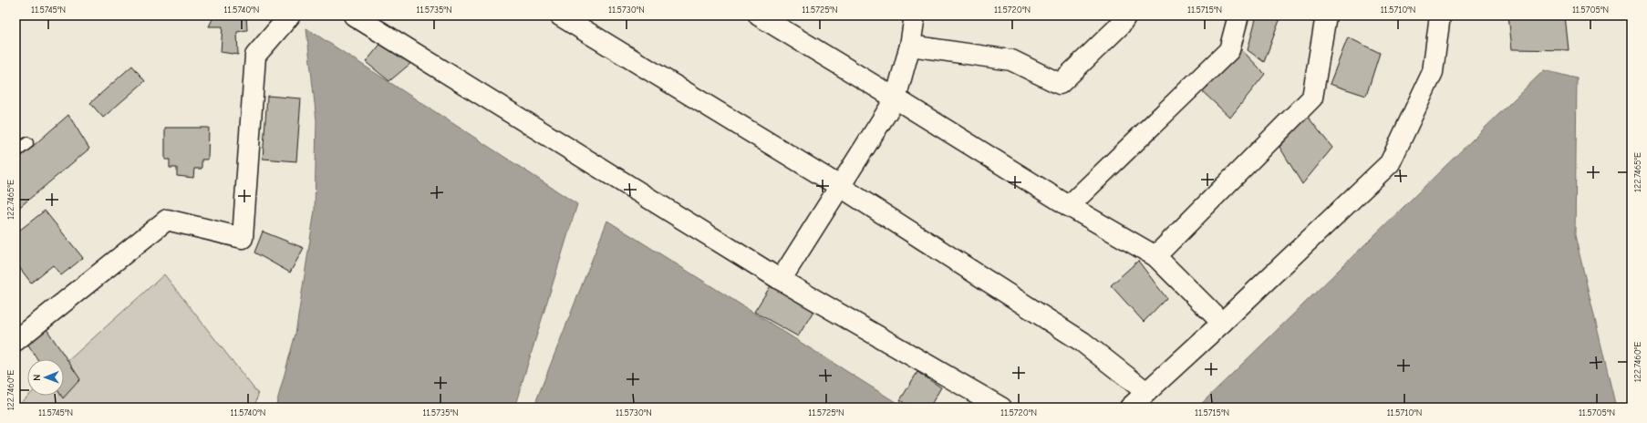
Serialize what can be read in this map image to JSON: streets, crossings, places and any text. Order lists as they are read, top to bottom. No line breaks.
{"north":"left","coordinates":["11.5745°N","11.5740°N","11.5735°N","11.5730°N","11.5725°N","11.5720°N","11.5715°N","11.5710°N","11.5705°N","122.7465°E","122.7460°E"]}
